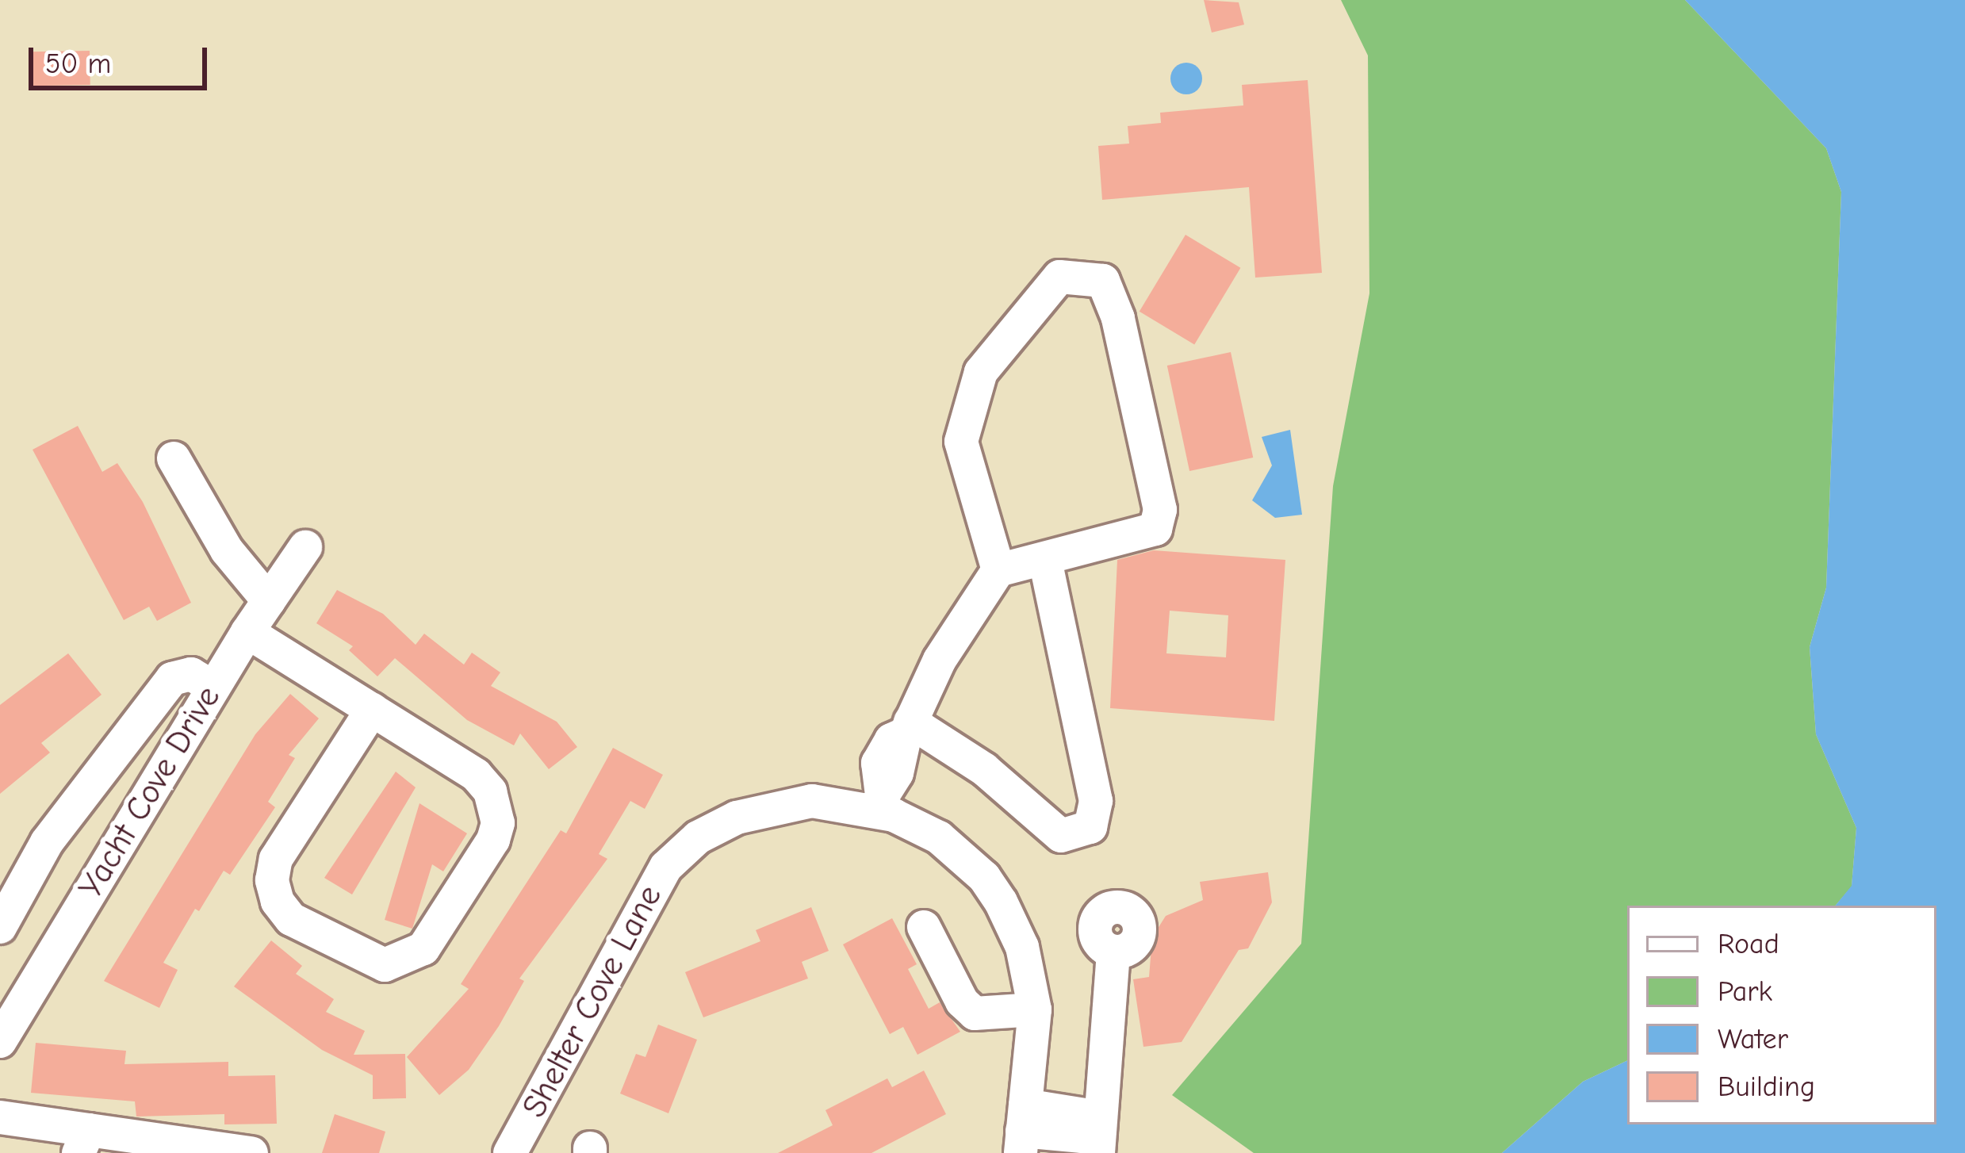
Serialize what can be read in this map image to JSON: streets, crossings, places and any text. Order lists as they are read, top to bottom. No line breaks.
{"streets":{"street":["Yacht Cove Drive","Shelter Cove Lane"]},"legend":["Road","Park","Water","Building"],"scale_bar":"50 m"}
